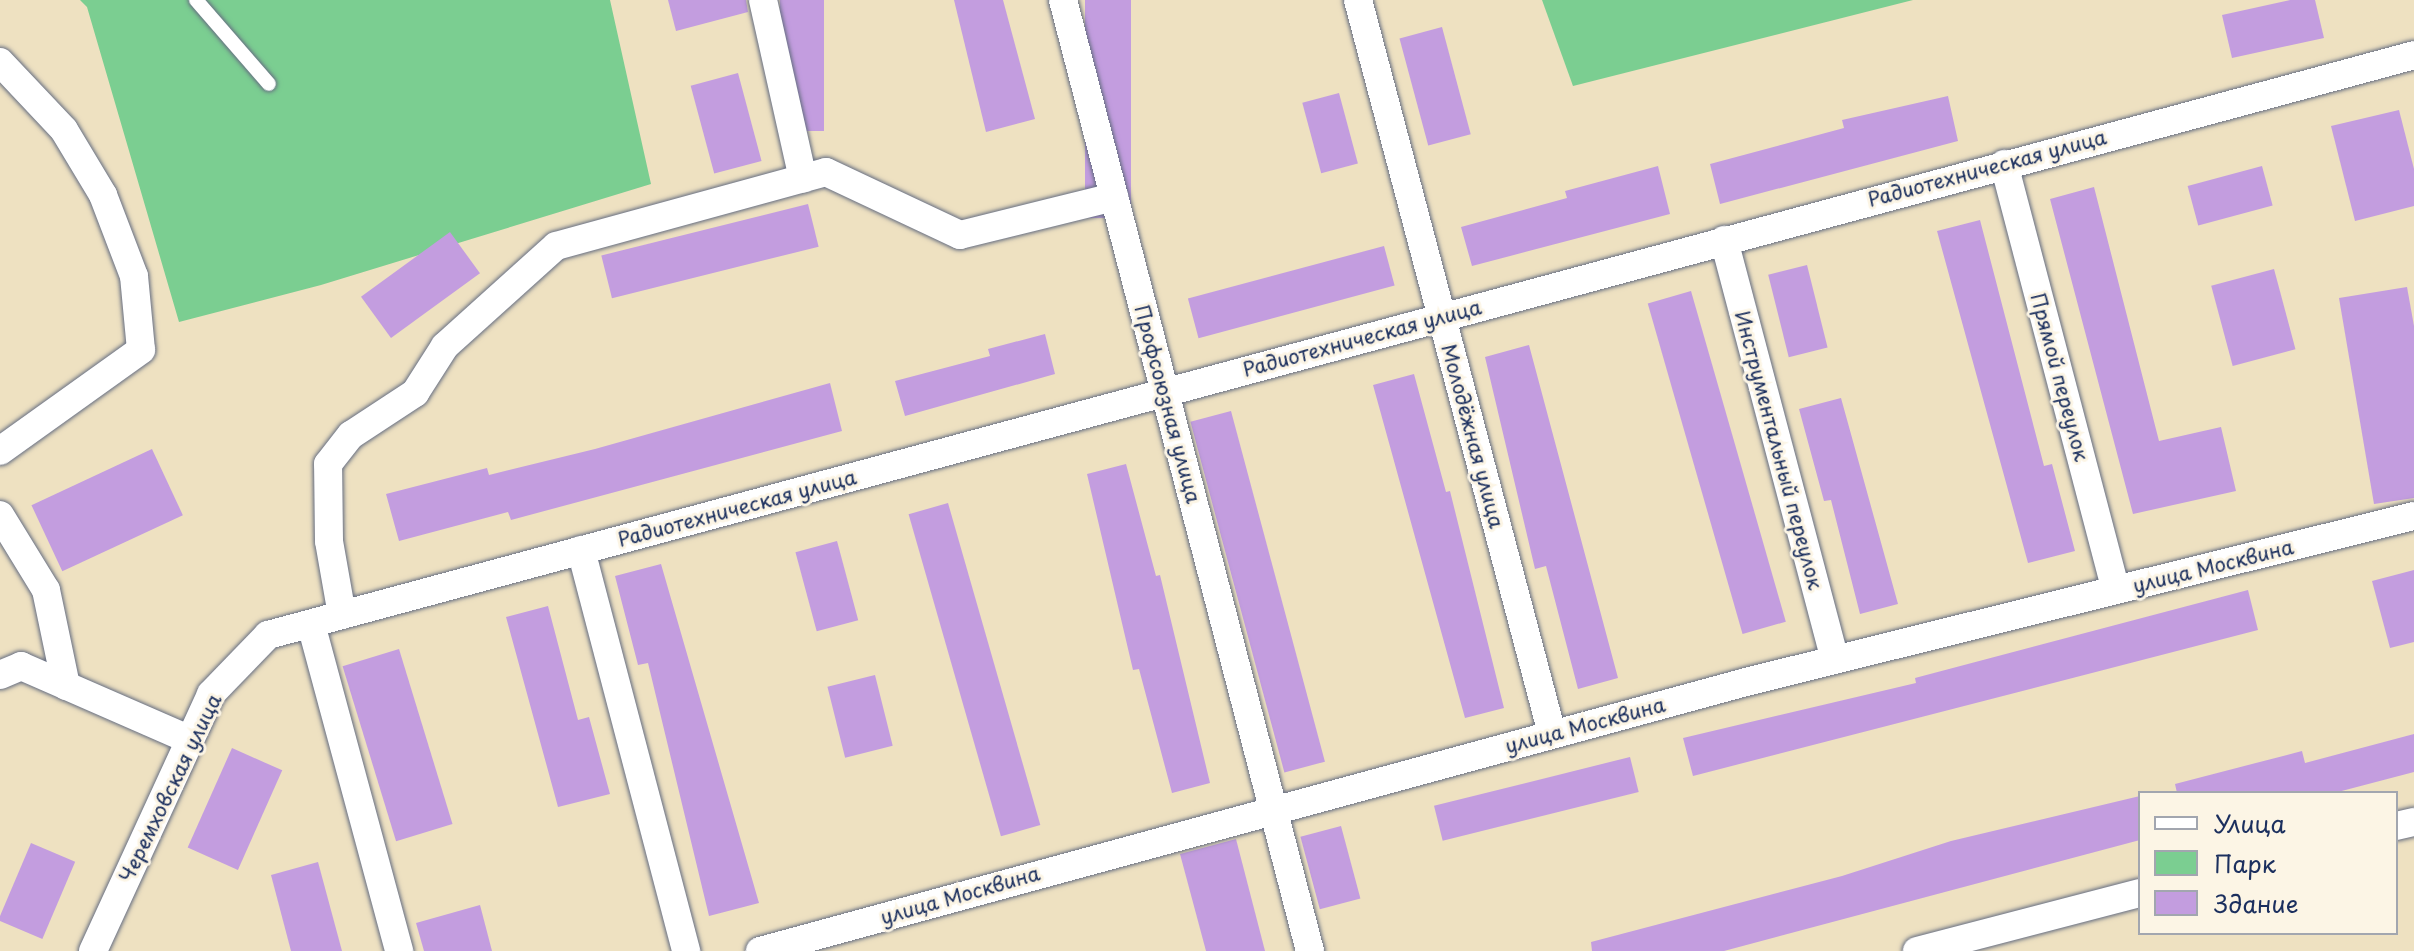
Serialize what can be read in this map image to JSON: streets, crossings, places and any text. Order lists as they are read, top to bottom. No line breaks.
{"streets":{"street":["Радиотехническая улица","Прямой переулок","Профсоюзная улица","Молодёжная улица","Инструментальный переулок","улица Москвина","Черемховская улица"]},"crossings":[["Радиотехническая улица","Прямой переулок"],["Радиотехническая улица","Профсоюзная улица"],["Радиотехническая улица","Молодёжная улица"],["Радиотехническая улица","Инструментальный переулок"],["Радиотехническая улица","Черемховская улица"],["Прямой переулок","улица Москвина"],["Профсоюзная улица","улица Москвина"],["Молодёжная улица","улица Москвина"],["Инструментальный переулок","улица Москвина"]],"legend":["Улица","Парк","Здание"]}
